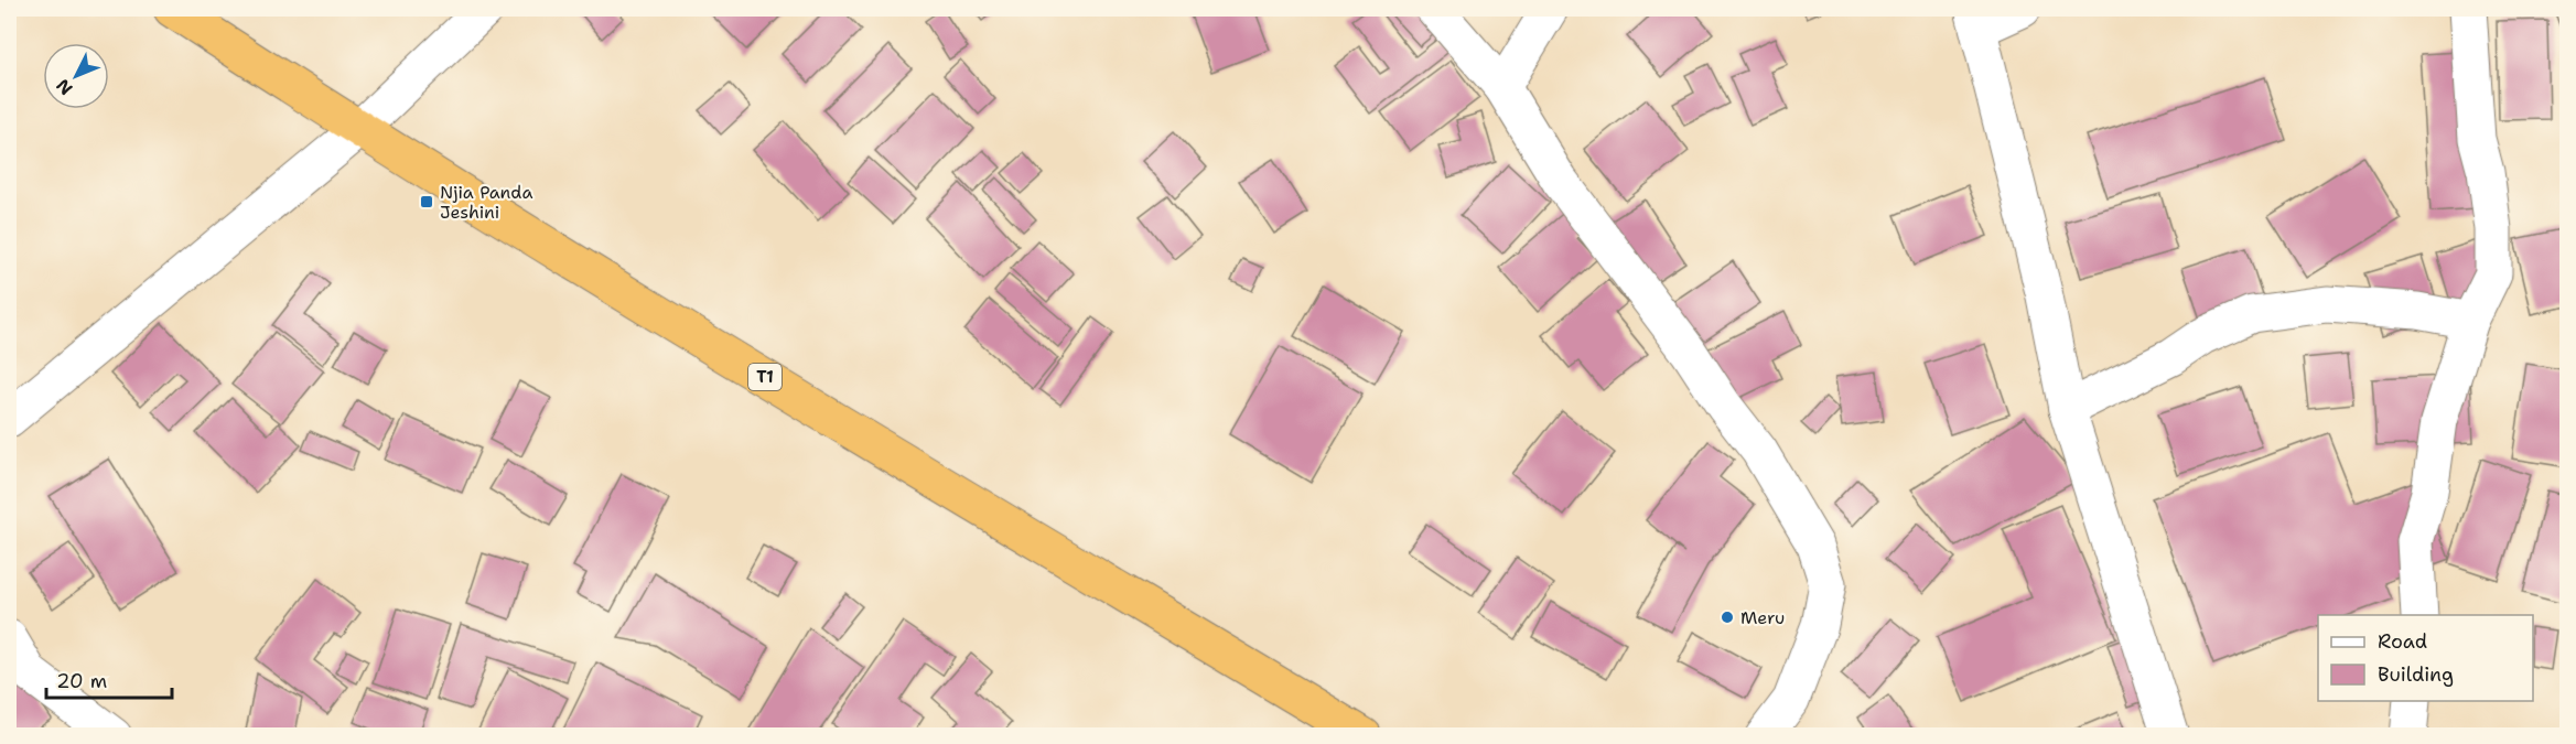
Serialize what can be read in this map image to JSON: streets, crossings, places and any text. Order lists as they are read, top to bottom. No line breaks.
{"streets":{"highway":["T1"]},"places":{"transit":["Njia Panda Jeshini"],"other":["Meru"]},"legend":["Road","Building"],"scale_bar":"20 m","north":"bottom left"}
